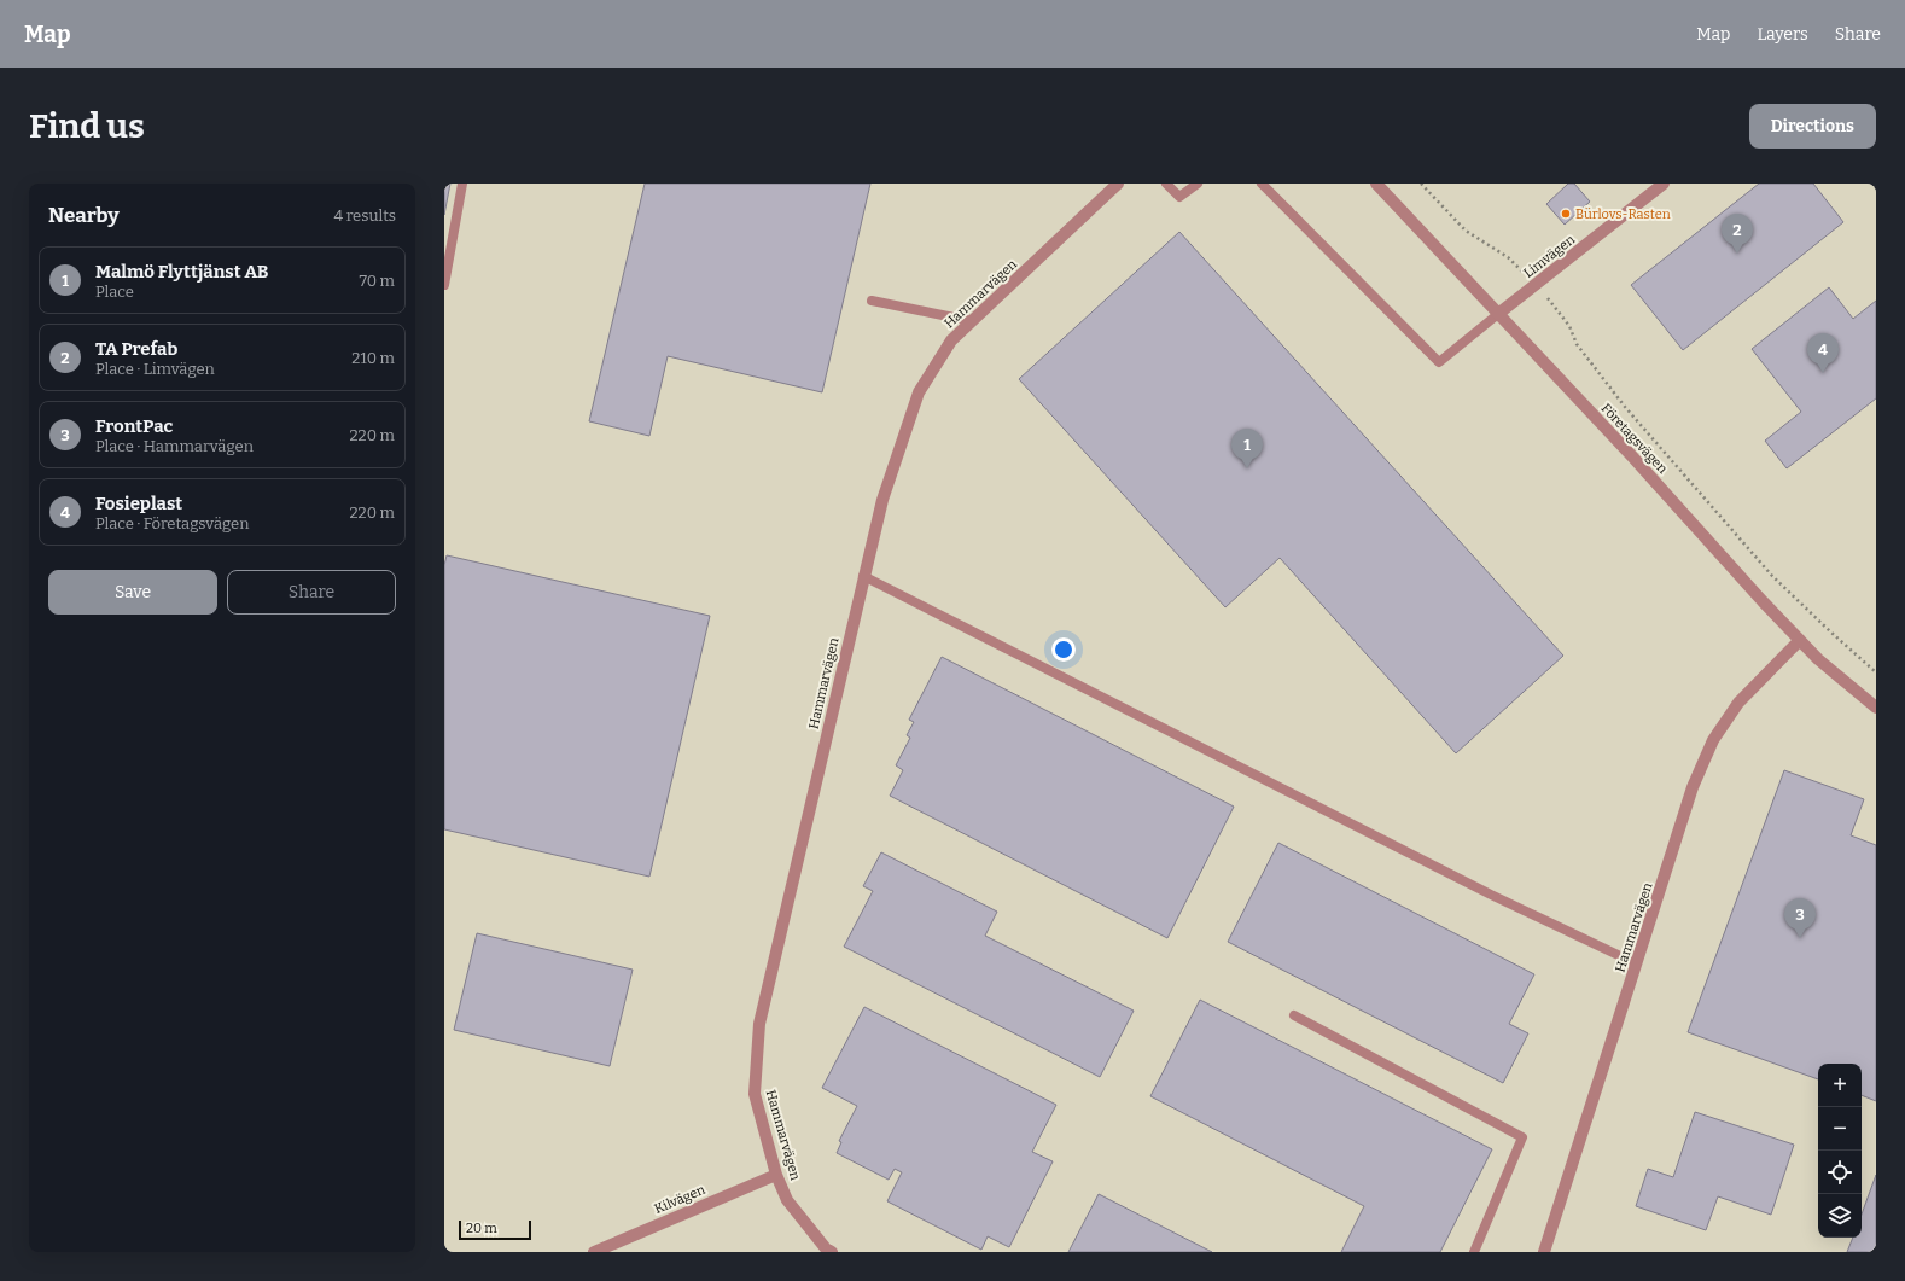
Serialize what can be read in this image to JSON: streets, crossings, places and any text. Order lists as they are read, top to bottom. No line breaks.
{"streets":{"street":["Limvägen","Hammarvägen","Företagsvägen","Kilvägen"]},"crossings":[["Limvägen","Företagsvägen"],["Hammarvägen","Företagsvägen"],["Hammarvägen","Kilvägen"]],"places":["Bürlovs-Rasten"],"scale_bar":"20 m","page":{"header":"Map","nav":["Map","Layers","Share"],"buttons":["Directions",["Save","Share"]],"title":"Find us","heading":["Nearby","4 results"],"pins":["2","4","1","3"],"list":[{"mark":"1","name":"Malmö Flyttjänst AB","note":"Place","value":"70 m"},{"mark":"2","name":"TA Prefab","note":"Place · Limvägen","value":"210 m"},{"mark":"3","name":"FrontPac","note":"Place · Hammarvägen","value":"220 m"},{"mark":"4","name":"Fosieplast","note":"Place · Företagsvägen","value":"220 m"}],"map_buttons":["+","−"],"scale":"20 m"}}
